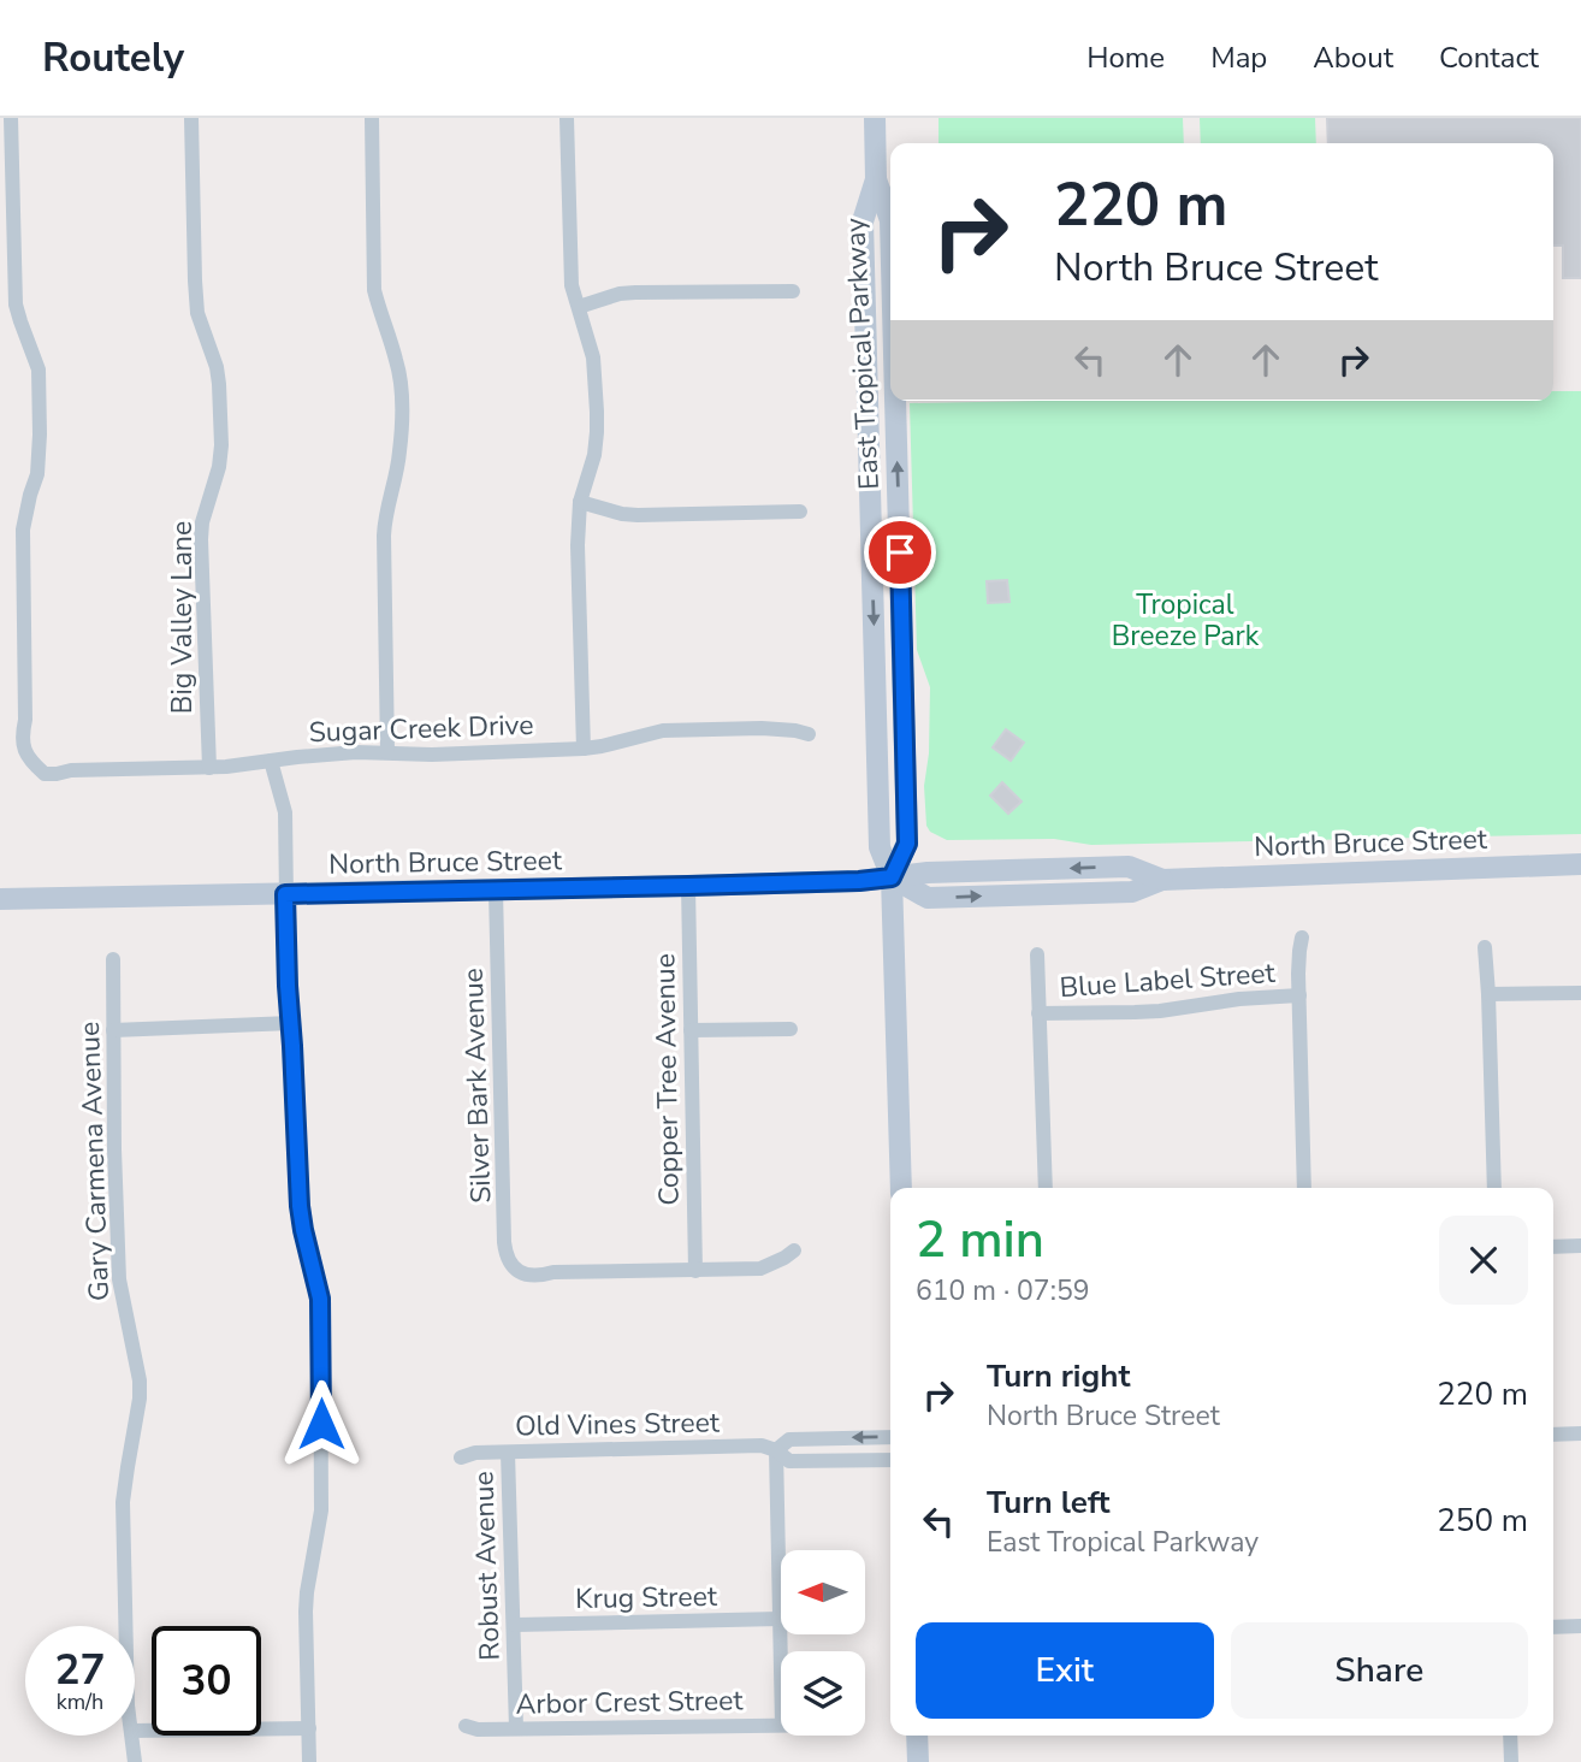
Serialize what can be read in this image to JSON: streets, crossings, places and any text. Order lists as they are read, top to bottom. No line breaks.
{"streets":{"street":["East Tropical Parkway","Big Valley Lane","Sugar Creek Drive","North Bruce Street","Blue Label Street","Copper Tree Avenue","Silver Bark Avenue","Gary Carmena Avenue","Old Vines Street","Robust Avenue","Krug Street","Arbor Crest Street"]},"crossings":[["East Tropical Parkway","North Bruce Street"],["Big Valley Lane","Sugar Creek Drive"],["North Bruce Street","Copper Tree Avenue"],["North Bruce Street","Silver Bark Avenue"],["Copper Tree Avenue","Silver Bark Avenue"],["Old Vines Street","Robust Avenue"],["Robust Avenue","Krug Street"],["Robust Avenue","Arbor Crest Street"]],"parks":["Tropical Breeze Park"],"north":"left","page":{"header":"Routely","nav":["Home","Map","About","Contact"],"turn":["220 m","North Bruce Street"],"heading":["2 min","610 m · 07:59"],"list":[{"name":"Turn right","note":"North Bruce Street","value":"220 m"},{"name":"Turn left","note":"East Tropical Parkway","value":"250 m"}],"buttons":["Exit","Share"],"speed":"27 km/h","limit":"30"}}
